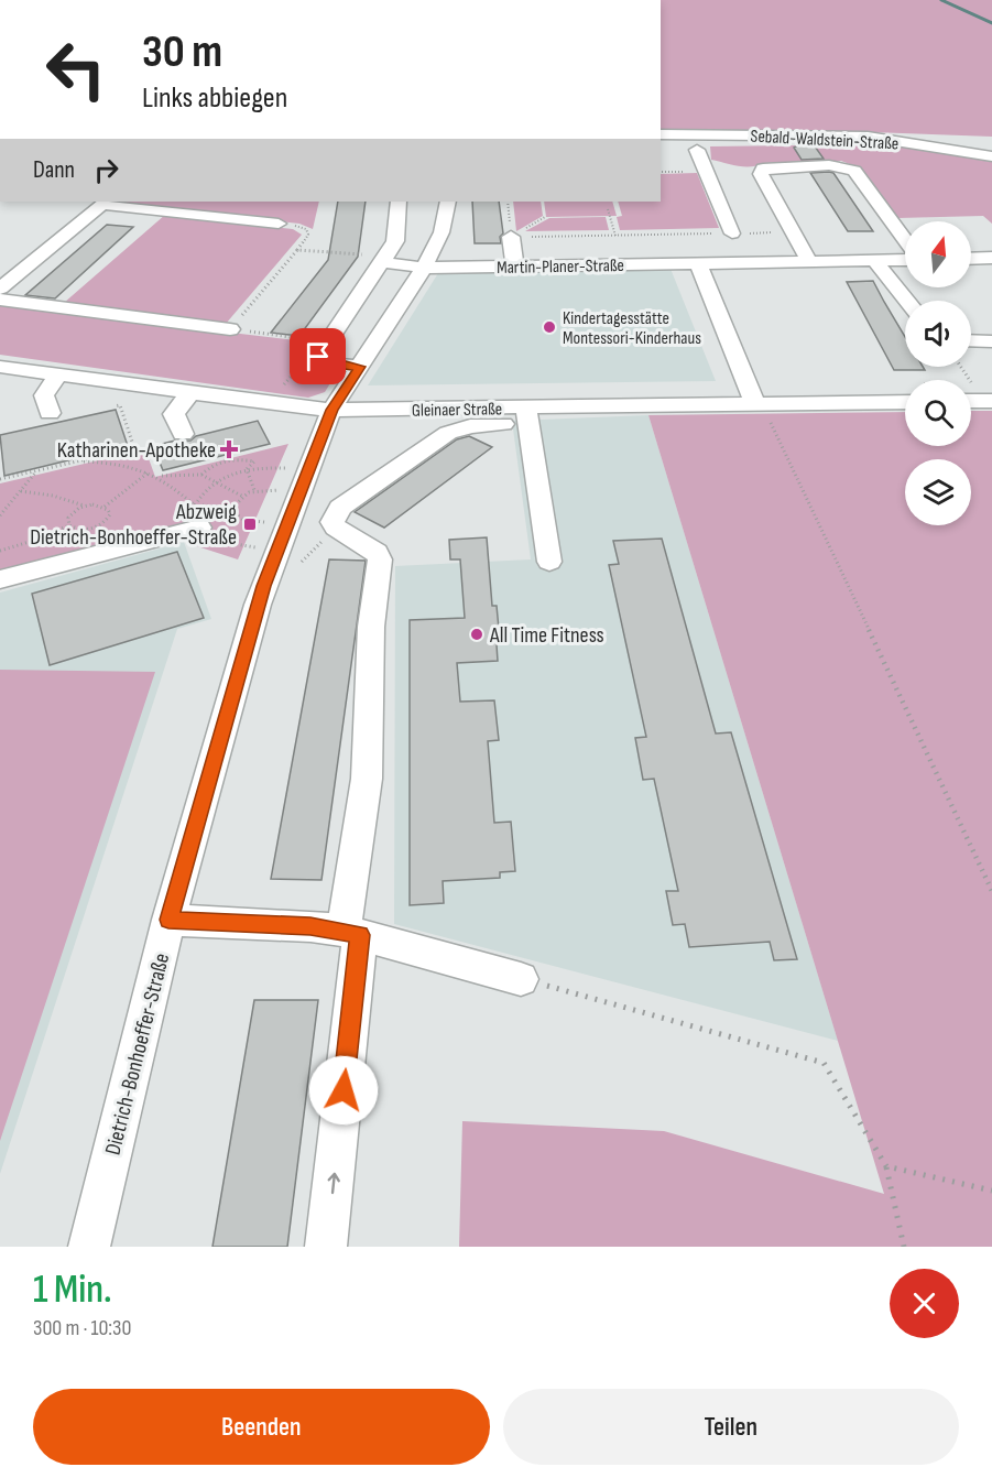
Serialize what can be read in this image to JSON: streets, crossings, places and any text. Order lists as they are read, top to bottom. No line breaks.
{"streets":{"street":["Sebald-Waldstein-Straße","Martin-Planer-Straße","Gleinaer Straße","Dietrich-Bonhoeffer-Straße"]},"crossings":[["Gleinaer Straße","Dietrich-Bonhoeffer-Straße"]],"places":{"other":["Kindertagesstätte Montessori-Kinderhaus","All Time Fitness"],"health":["Katharinen-Apotheke"],"transit":["Abzweig Dietrich-Bonhoeffer-Straße"]},"north":"top","page":{"turn":["30 m","Links abbiegen"],"then":"Dann","heading":["1 Min.","300 m · 10:30"],"buttons":["Beenden","Teilen"]}}
